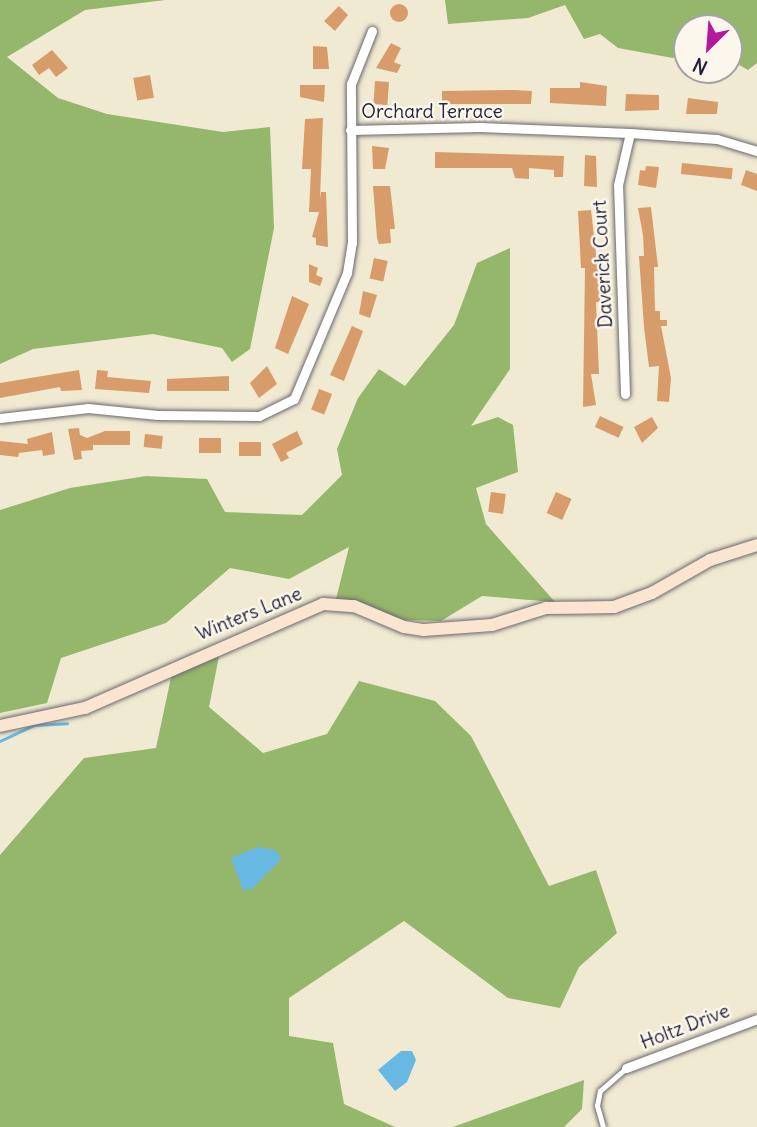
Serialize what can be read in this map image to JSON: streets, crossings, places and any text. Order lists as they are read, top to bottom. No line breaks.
{"streets":{"street":["Orchard Terrace","Daverick Court","Winters Lane","Holtz Drive"]},"crossings":[["Orchard Terrace","Daverick Court"]],"north":"bottom left"}
